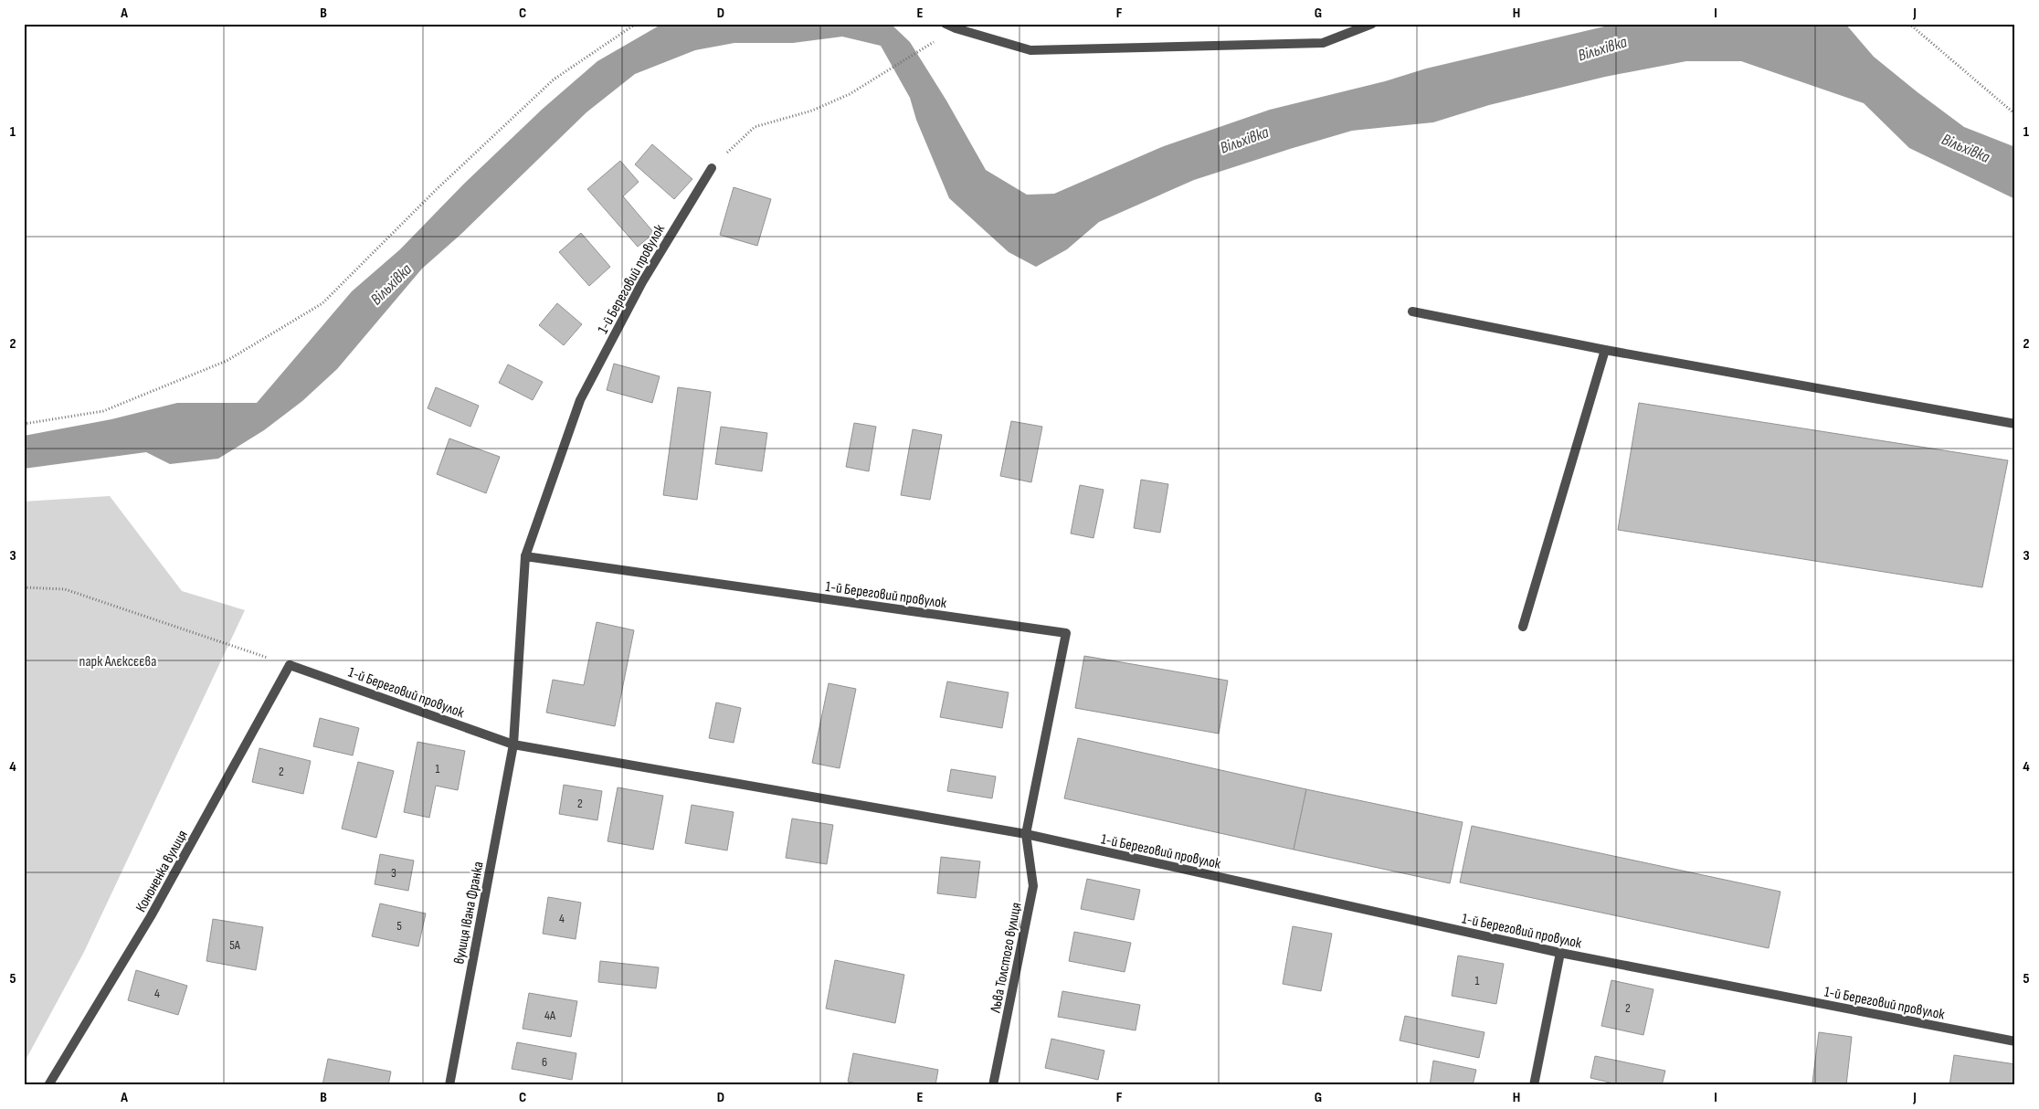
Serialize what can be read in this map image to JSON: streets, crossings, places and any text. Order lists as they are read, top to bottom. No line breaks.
{"streets":{"street":["1-й Береговий провулок","Кононенка вулиця","вулиця Івана Франка","Льва Толстого вулиця"]},"crossings":[["1-й Береговий провулок","Кононенка вулиця"],["1-й Береговий провулок","вулиця Івана Франка"],["1-й Береговий провулок","Льва Толстого вулиця"]],"water":["Вільхівка"],"parks":["парк Алєксєєва"],"house_numbers":["1","2","2","3","4","5","5А","1","4","2","4А","6"],"grid":{"columns":["A","B","C","D","E","F","G","H","I","J"],"rows":["1","2","3","4","5"]}}
